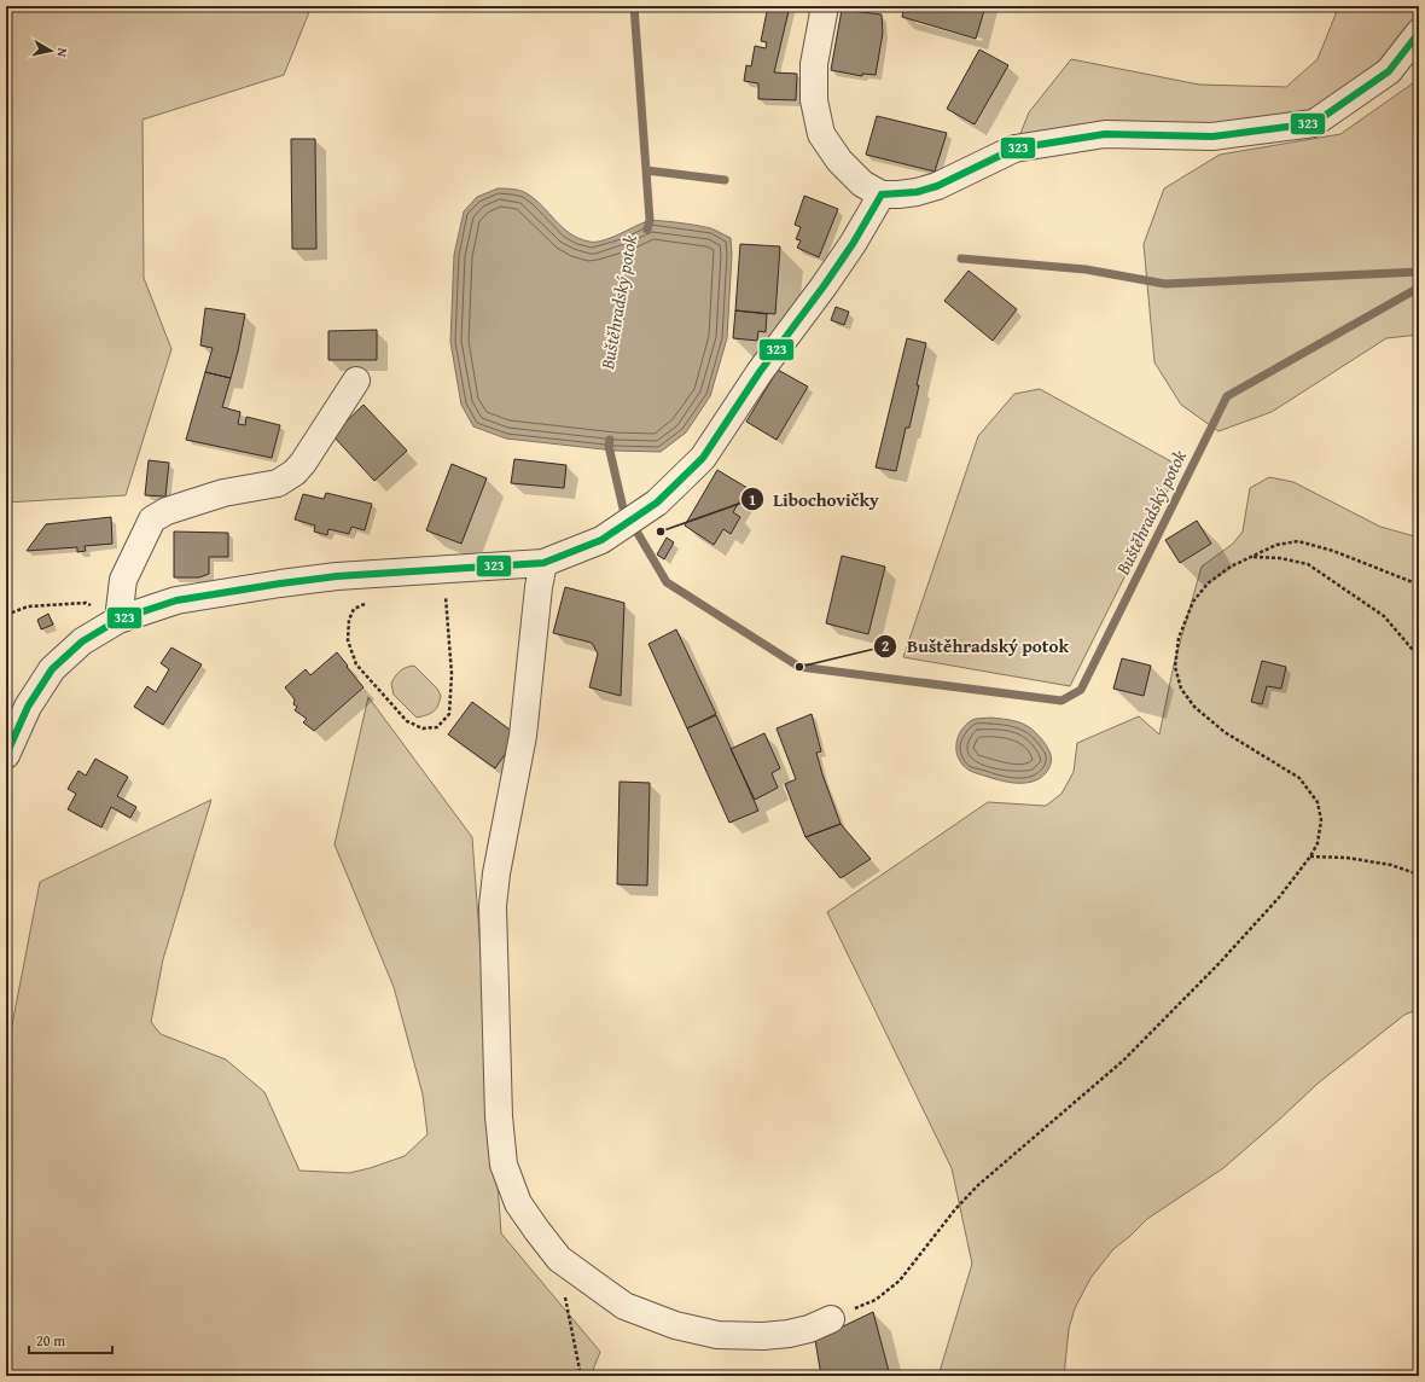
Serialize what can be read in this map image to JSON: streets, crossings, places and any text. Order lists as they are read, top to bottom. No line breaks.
{"water":["Buštěhradský potok"],"places":["Libochovičky","Buštěhradský potok"],"lines":["transit line 323"],"scale_bar":"20 m","north":"right"}
